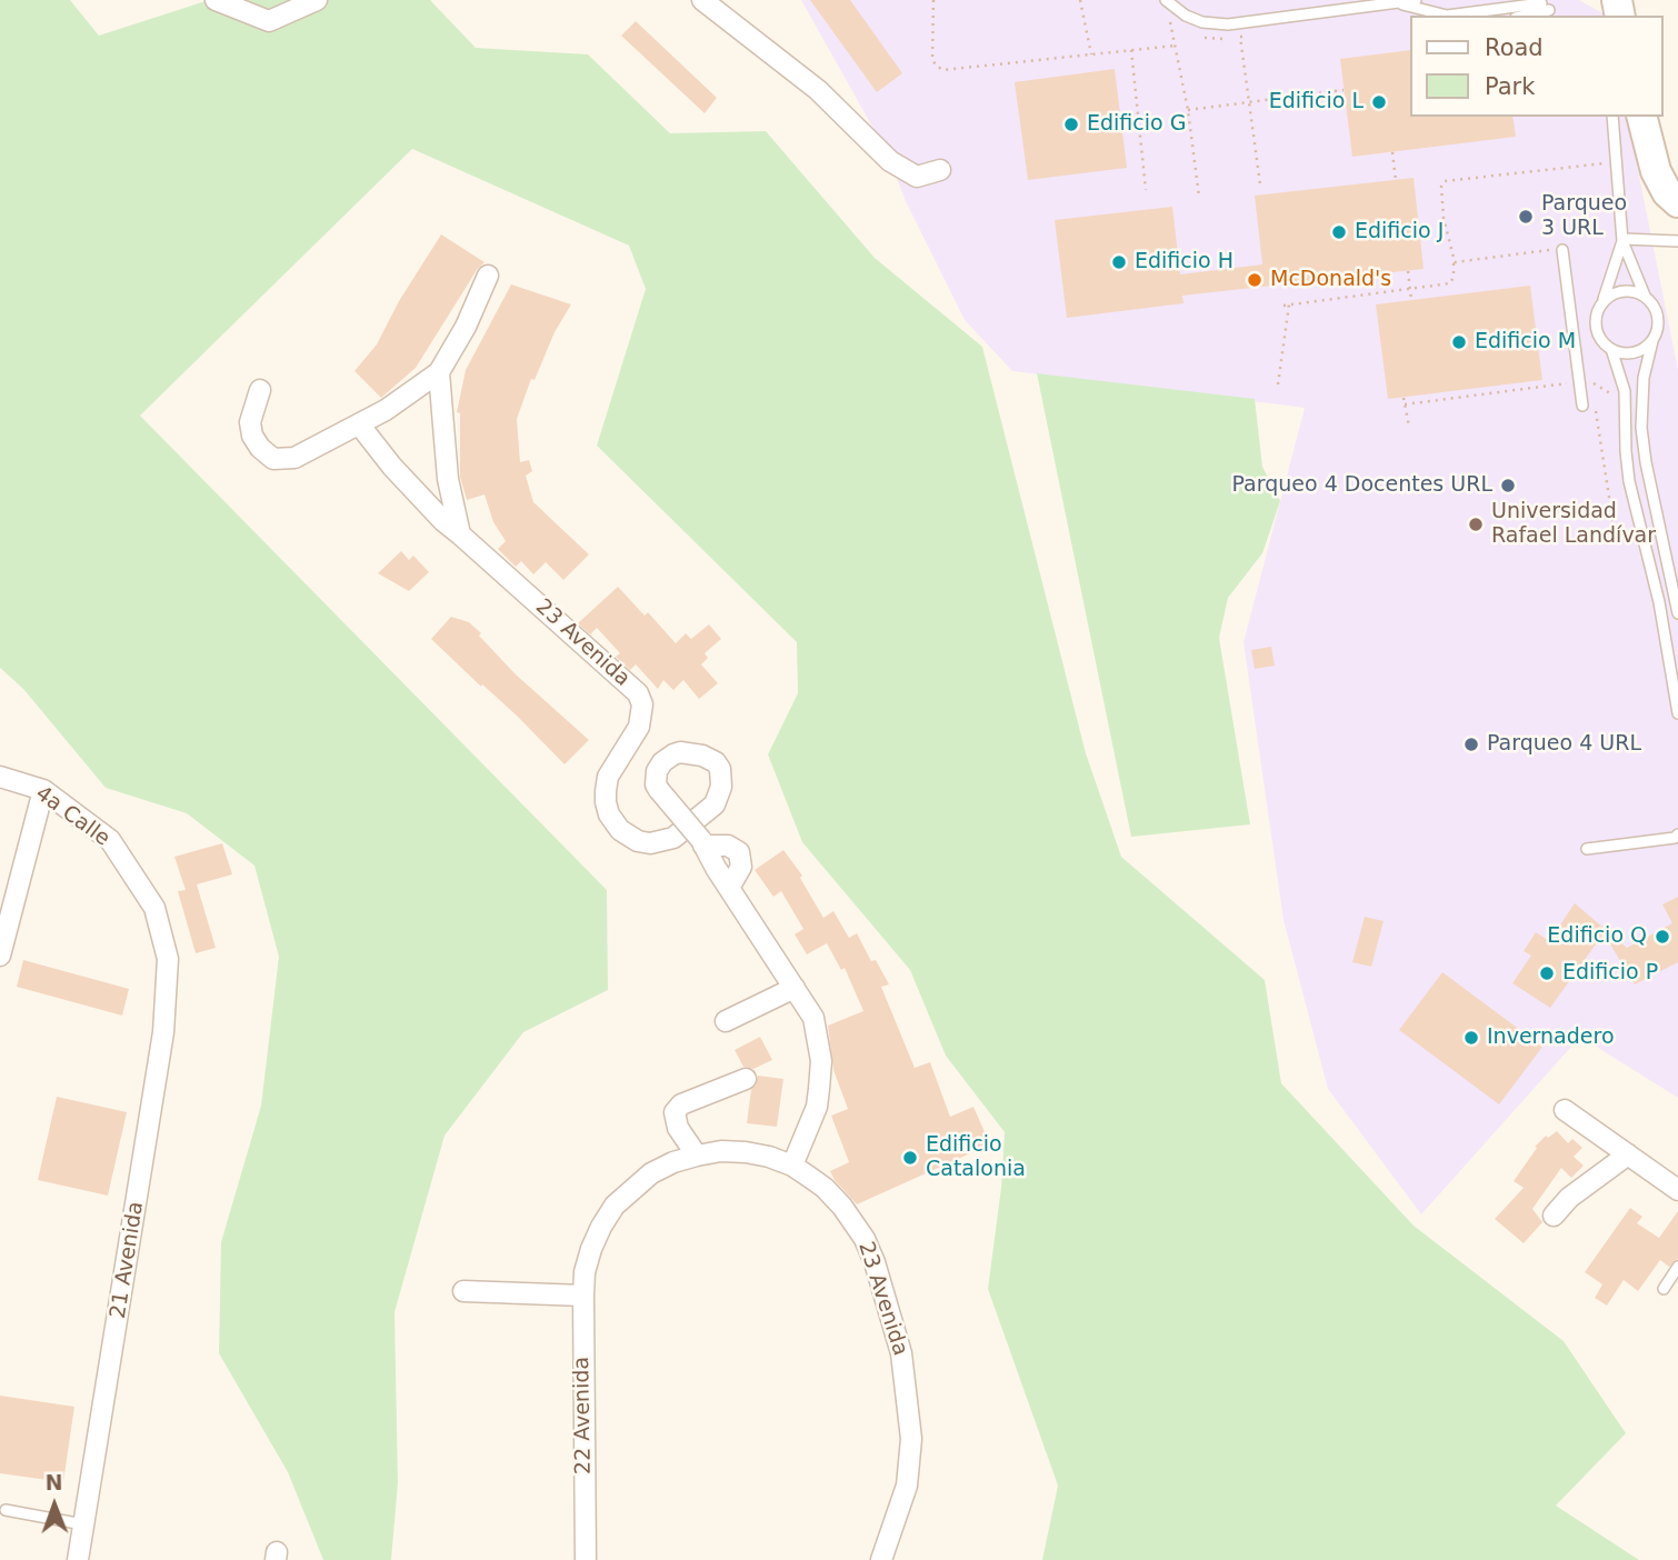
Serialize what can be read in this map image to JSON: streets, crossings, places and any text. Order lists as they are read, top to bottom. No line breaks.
{"streets":{"street":["23 Avenida","4a Calle","21 Avenida","22 Avenida"]},"crossings":[["23 Avenida","22 Avenida"],["4a Calle","21 Avenida"]],"places":["Edificio L","Edificio G","Parqueo 3 URL","Edificio J","Edificio H","McDonald's","Edificio M","Parqueo 4 Docentes URL","Universidad Rafael Landívar","Parqueo 4 URL","Edificio Q","Edificio P","Invernadero","Edificio Catalonia"],"legend":["Road","Park"],"north":"top"}
